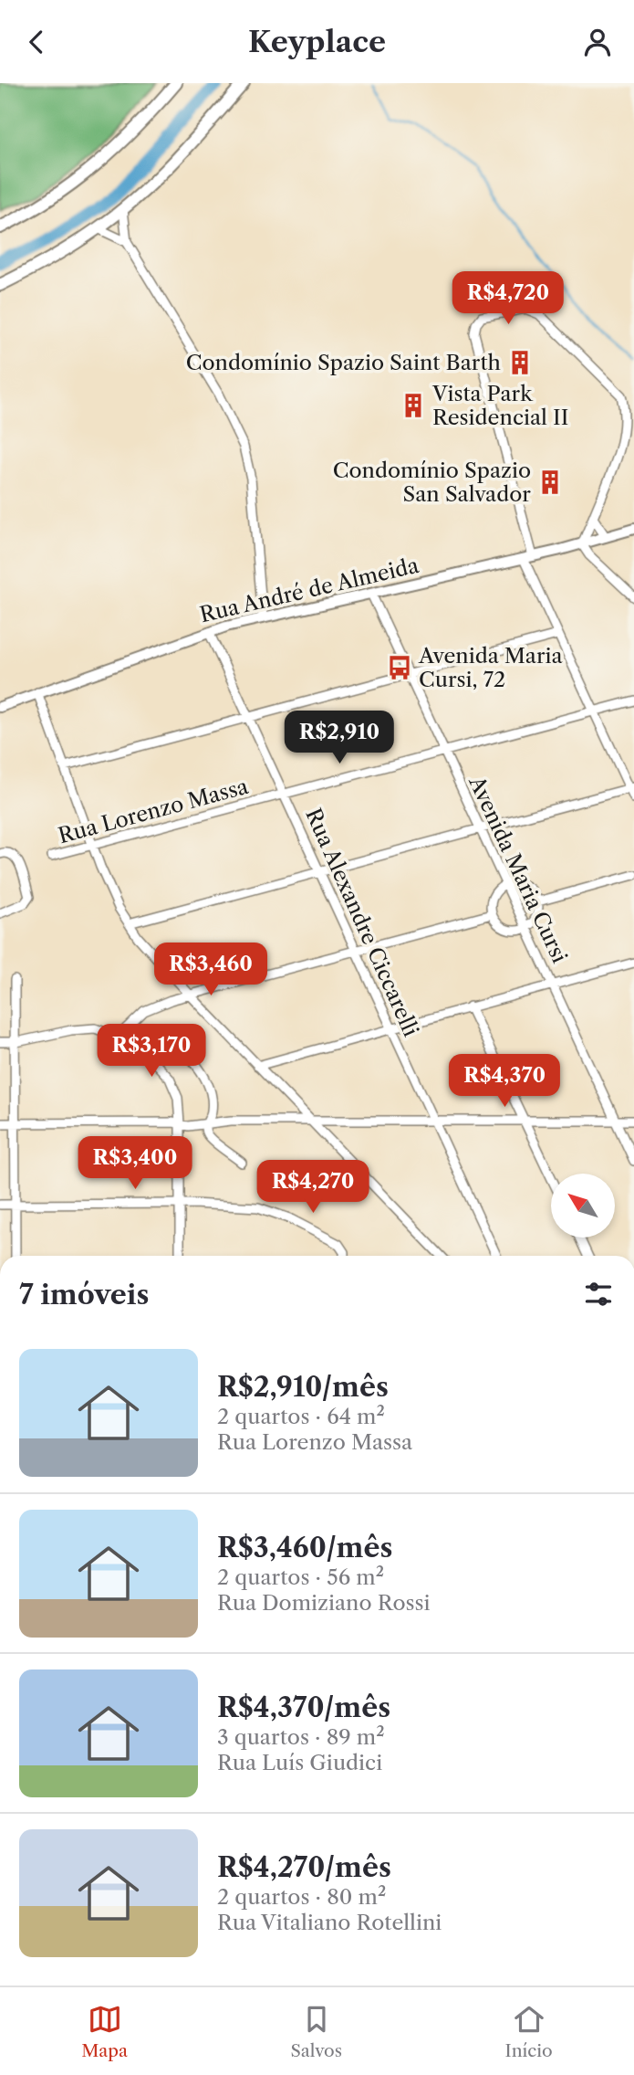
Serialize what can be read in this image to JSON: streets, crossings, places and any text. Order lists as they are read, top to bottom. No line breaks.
{"streets":{"main road":["Rua André de Almeida"],"street":["Rua Lorenzo Massa","Avenida Maria Cursi","Rua Alexandre Ciccarelli"]},"crossings":[["Rua André de Almeida","Avenida Maria Cursi"],["Rua André de Almeida","Rua Alexandre Ciccarelli"],["Rua Lorenzo Massa","Avenida Maria Cursi"],["Rua Lorenzo Massa","Rua Alexandre Ciccarelli"]],"places":{"building":["Condomínio Spazio Saint Barth","Vista Park Residencial II","Condomínio Spazio San Salvador"],"bus stop":["Avenida Maria Cursi, 72"]},"north":"top left","page":{"header":"Keyplace","price":["R$4,720","R$2,910","R$3,460","R$3,170","R$4,370","R$3,400","R$4,270"],"heading":"7 imóveis","list":[{"name":"R$2,910/mês","note":"2 quartos · 64 m² · Rua Lorenzo Massa"},{"name":"R$3,460/mês","note":"2 quartos · 56 m² · Rua Domiziano Rossi"},{"name":"R$4,370/mês","note":"3 quartos · 89 m² · Rua Luís Giudici"},{"name":"R$4,270/mês","note":"2 quartos · 80 m² · Rua Vitaliano Rotellini"}],"tabs":["Mapa","Salvos","Início"]}}
